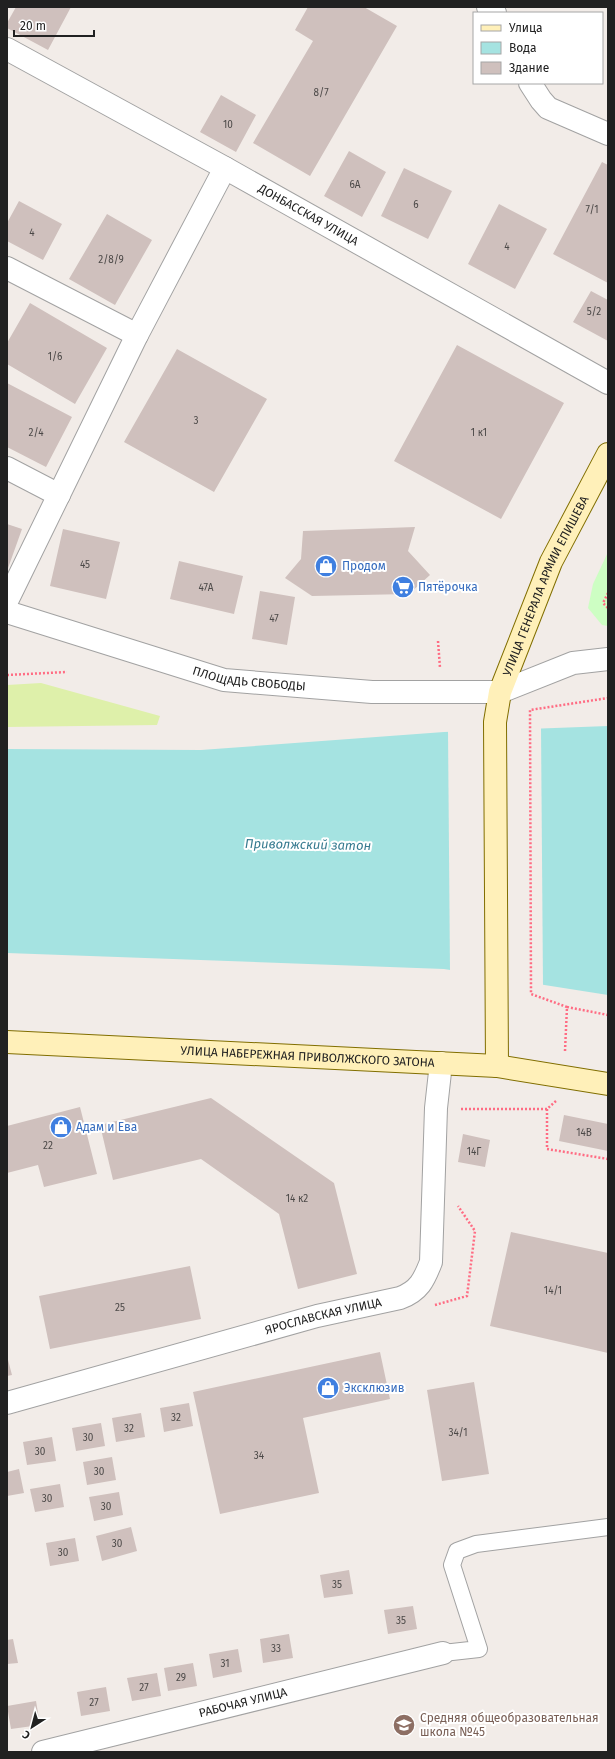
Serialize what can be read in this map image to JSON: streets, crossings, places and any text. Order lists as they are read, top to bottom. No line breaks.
{"streets":{"main road":["УЛИЦА ГЕНЕРАЛА АРМИИ ЕПИШЕВА","УЛИЦА НАБЕРЕЖНАЯ ПРИВОЛЖСКОГО ЗАТОНА"],"street":["ДОНБАССКАЯ УЛИЦА","ПЛОЩАДЬ СВОБОДЫ","ЯРОСЛАВСКАЯ УЛИЦА","РАБОЧАЯ УЛИЦА"]},"crossings":[["УЛИЦА ГЕНЕРАЛА АРМИИ ЕПИШЕВА","ПЛОЩАДЬ СВОБОДЫ"],["УЛИЦА ГЕНЕРАЛА АРМИИ ЕПИШЕВА","УЛИЦА НАБЕРЕЖНАЯ ПРИВОЛЖСКОГО ЗАТОНА"],["УЛИЦА НАБЕРЕЖНАЯ ПРИВОЛЖСКОГО ЗАТОНА","ЯРОСЛАВСКАЯ УЛИЦА"]],"water":["Приволжский затон"],"places":{"shop":["Продом","Адам и Ева","Эксклюзив"],"supermarket":["Пятёрочка"],"school or university":["Средняя общеобразовательная школа №45"]},"house_numbers":["8/7","10","6А","6","7/1","4","4","2/8/9","5/2","1/6","3","2/4","1 к1","45","47А","47","14В","22","14Г","14 к2","14/1","25","32","32","34/1","30","30","34","30","30","30","30","30","35","35","33","31","29","27","27"],"legend":["Улица","Вода","Здание"],"scale_bar":"20 m","north":"bottom left"}
